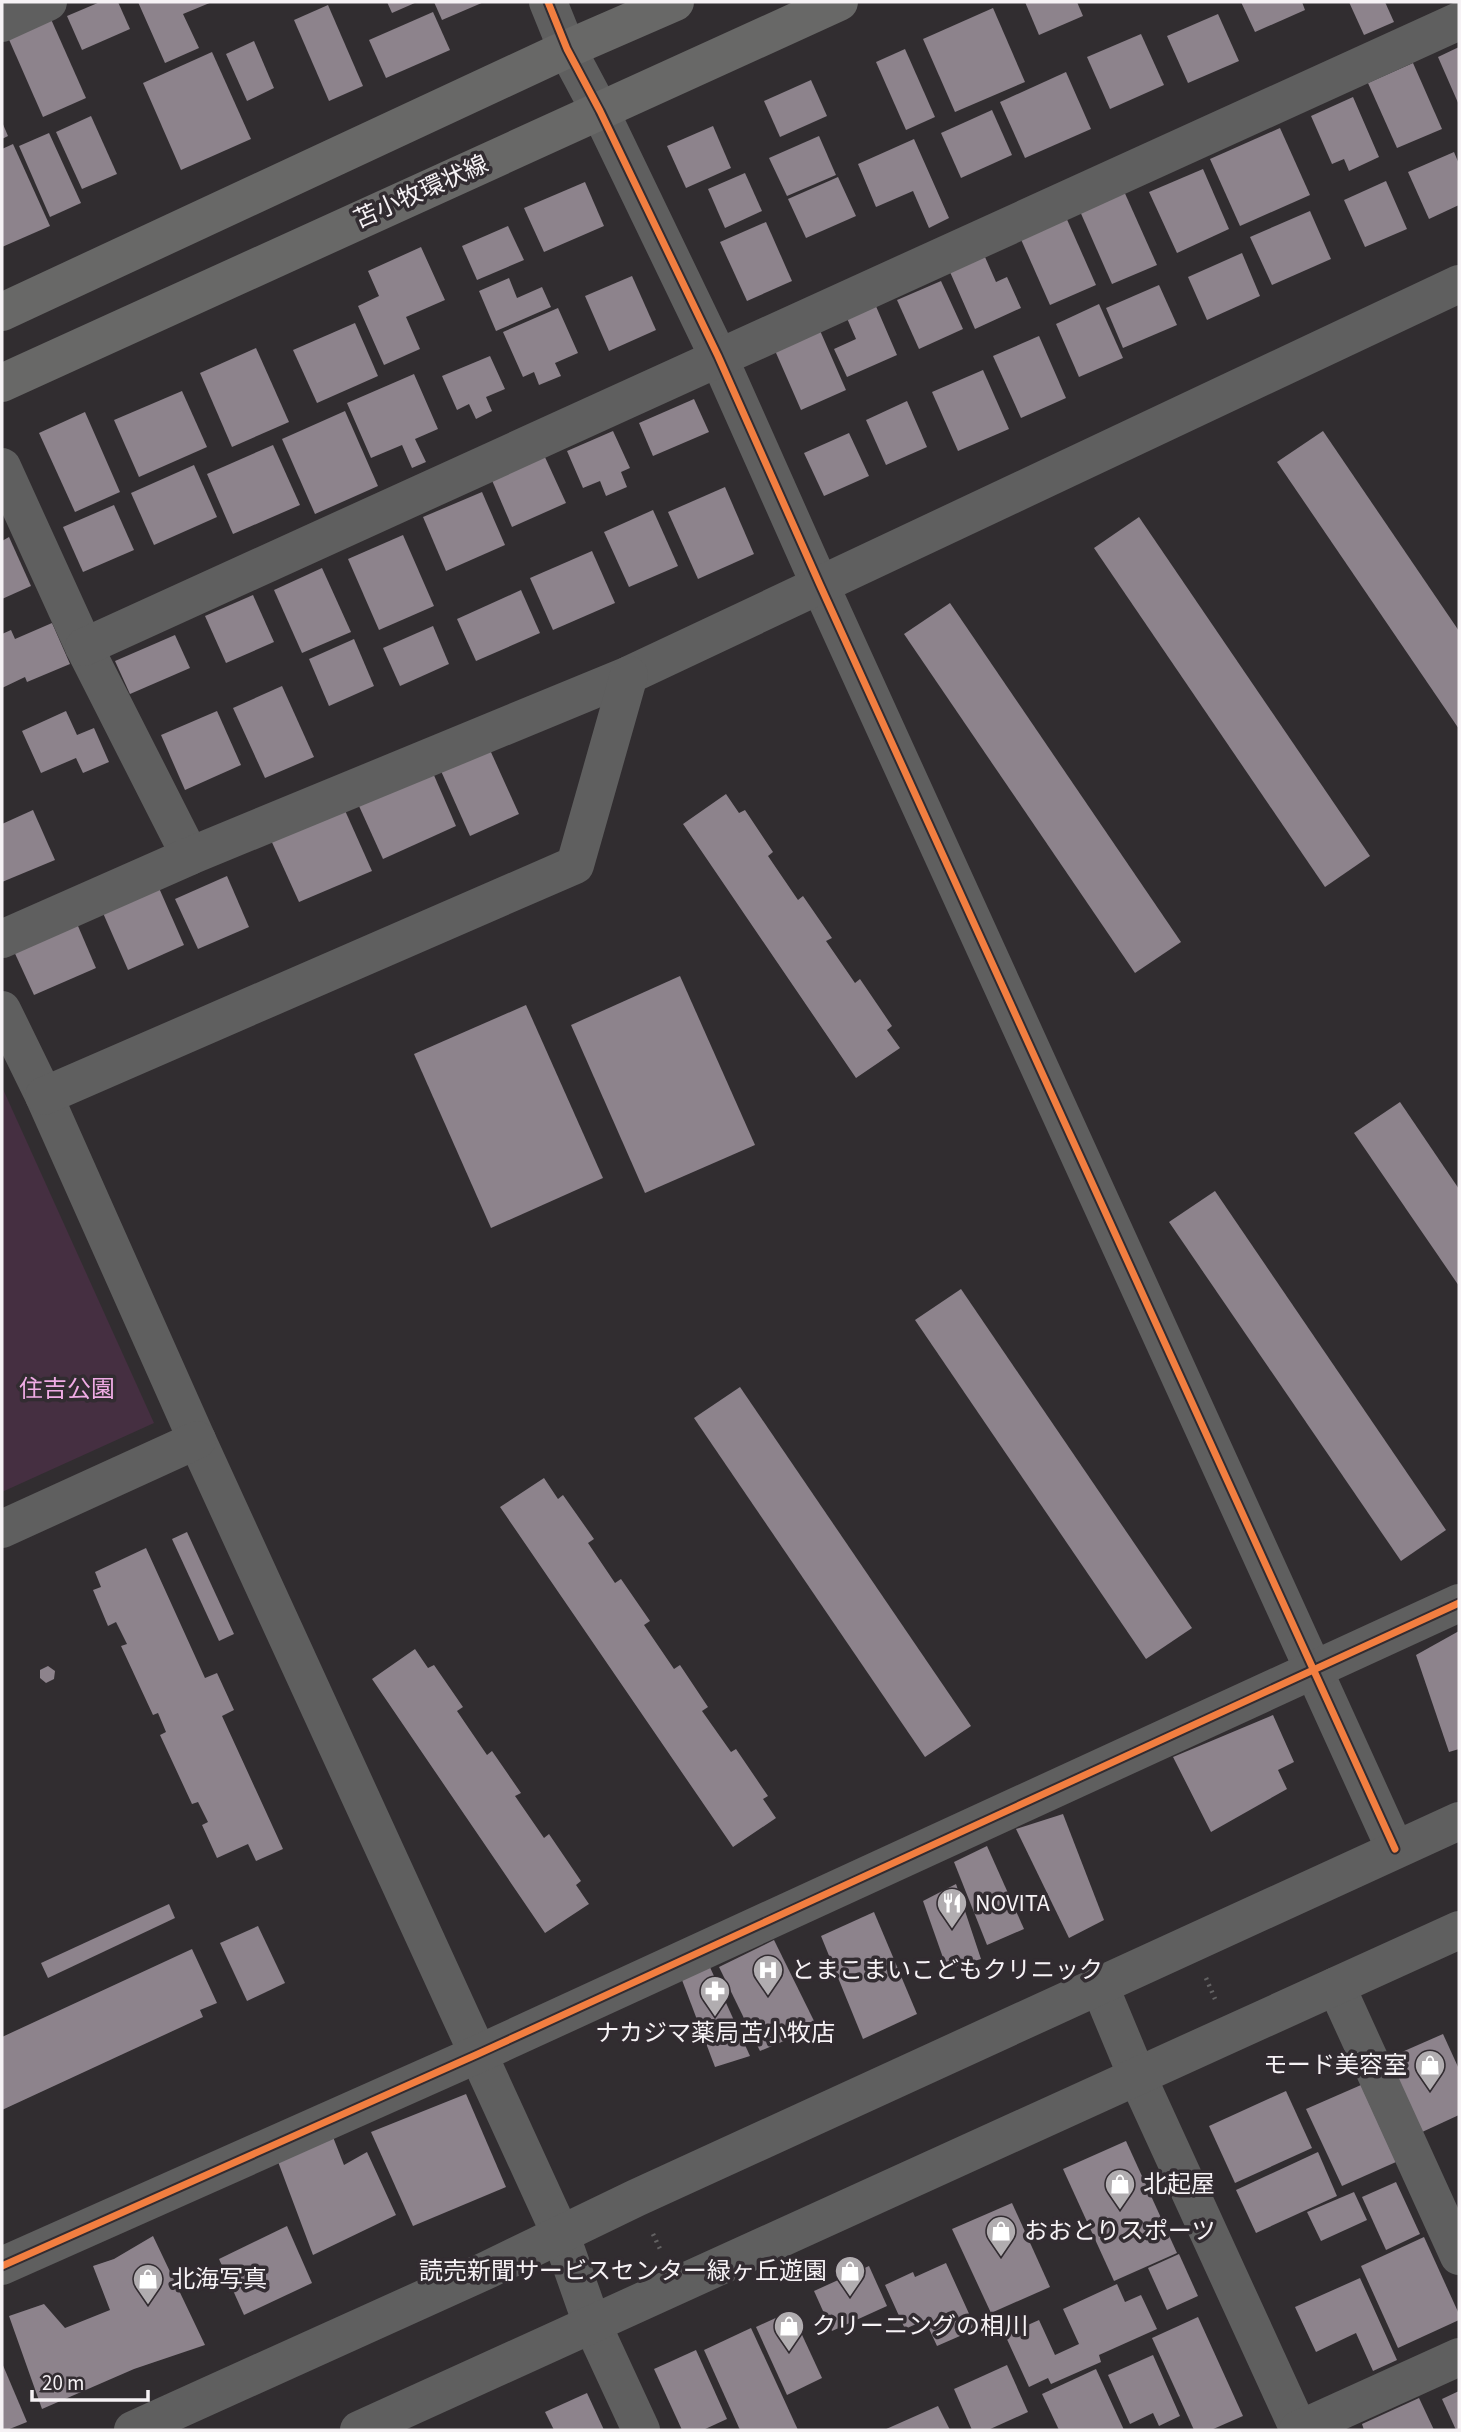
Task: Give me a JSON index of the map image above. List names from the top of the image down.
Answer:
{
  "streets": {
    "main road": ["苫小牧環状線"]
  },
  "parks": ["住吉公園"],
  "places": {
    "restaurant": ["NOVITA"],
    "hospital": ["とまこまいこどもクリニック"],
    "pharmacy": ["ナカジマ薬局苫小牧店"],
    "shop": [
      "モード美容室",
      "北起屋",
      "おおとりスポーツ",
      "読売新聞サービスセンター緑ヶ丘遊園",
      "北海写真",
      "クリーニングの相川"
    ]
  },
  "scale_bar": "20 m"
}
